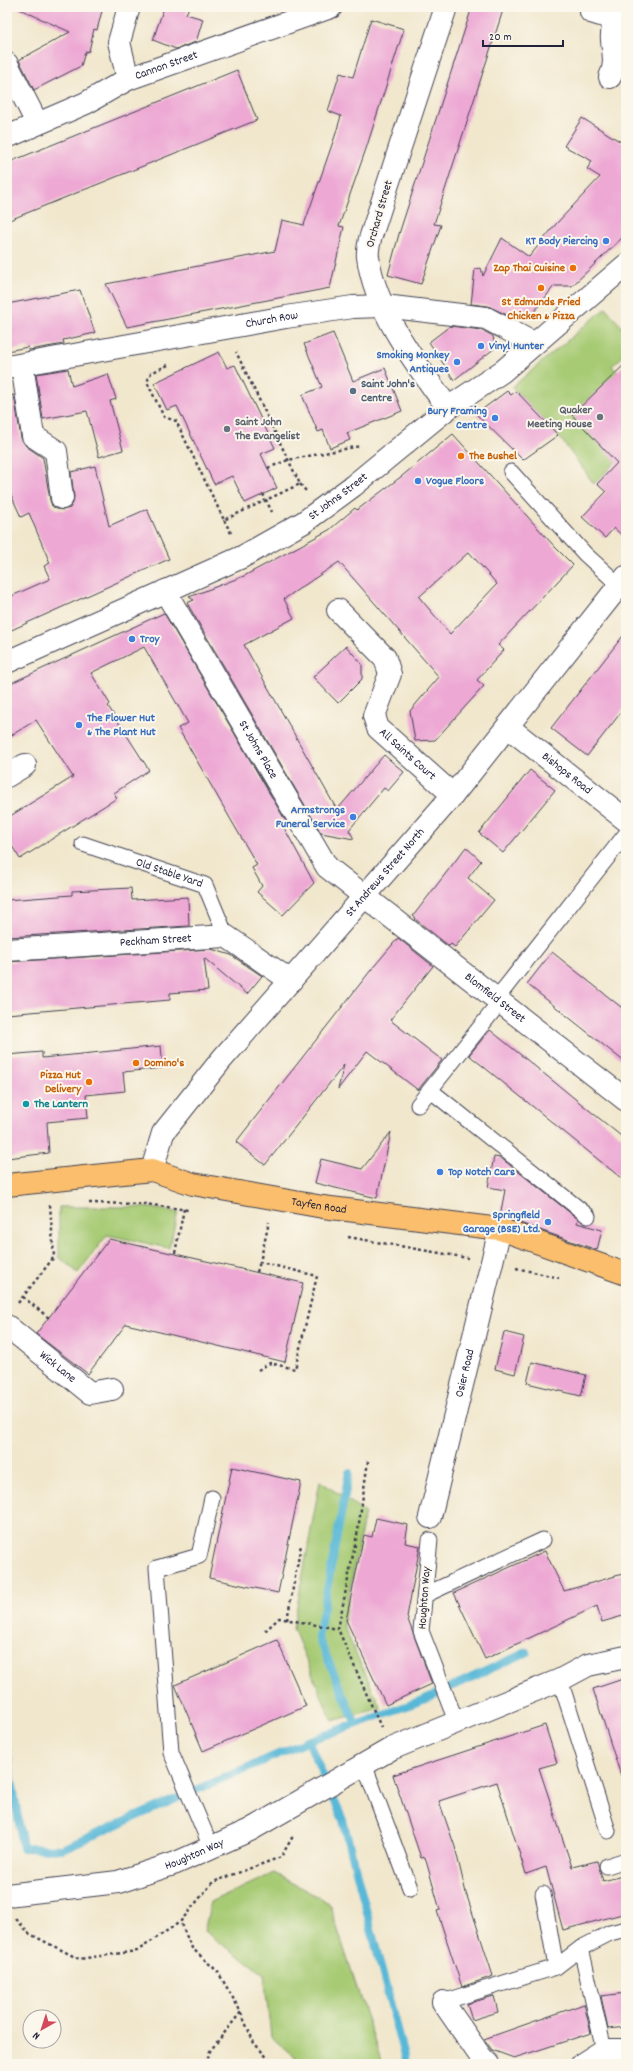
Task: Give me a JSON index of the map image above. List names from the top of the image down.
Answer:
{
  "streets": {
    "main road": ["Tayfen Road"],
    "street": [
      "Cannon Street",
      "Orchard Street",
      "Church Row",
      "St Johns Street",
      "St Johns Place",
      "All Saints Court",
      "Bishops Road",
      "St Andrews Street North",
      "Peckham Street",
      "Blomfield Street",
      "Wick Lane",
      "Osier Road",
      "Houghton Way"
    ],
    "lane": ["Old Stable Yard"]
  },
  "crossings": [
    ["Orchard Street", "Church Row"],
    ["Orchard Street", "St Johns Street"],
    ["Church Row", "St Johns Street"],
    ["St Johns Street", "St Johns Place"],
    ["St Johns Place", "St Andrews Street North"],
    ["St Johns Place", "Blomfield Street"],
    ["All Saints Court", "St Andrews Street North"],
    ["Bishops Road", "St Andrews Street North"],
    ["St Andrews Street North", "Blomfield Street"],
    ["St Andrews Street North", "Tayfen Road"],
    ["Old Stable Yard", "Peckham Street"],
    ["Tayfen Road", "Osier Road"]
  ],
  "places": [
    "KT Body Piercing",
    "Zap Thai Cuisine",
    "St Edmunds Fried Chicken & Pizza",
    "Vinyl Hunter",
    "Smoking Monkey Antiques",
    "Saint John's Centre",
    "Quaker Meeting House",
    "Bury Framing Centre",
    "Saint John The Evangelist",
    "The Bushel",
    "Vogue Floors",
    "Troy",
    "The Flower Hut & The Plant Hut",
    "Armstrongs Funeral Service",
    "Domino's",
    "Pizza Hut Delivery",
    "The Lantern",
    "Top Notch Cars",
    "Springfield Garage (BSE) Ltd."
  ],
  "scale_bar": "20 m",
  "north": "bottom left"
}
